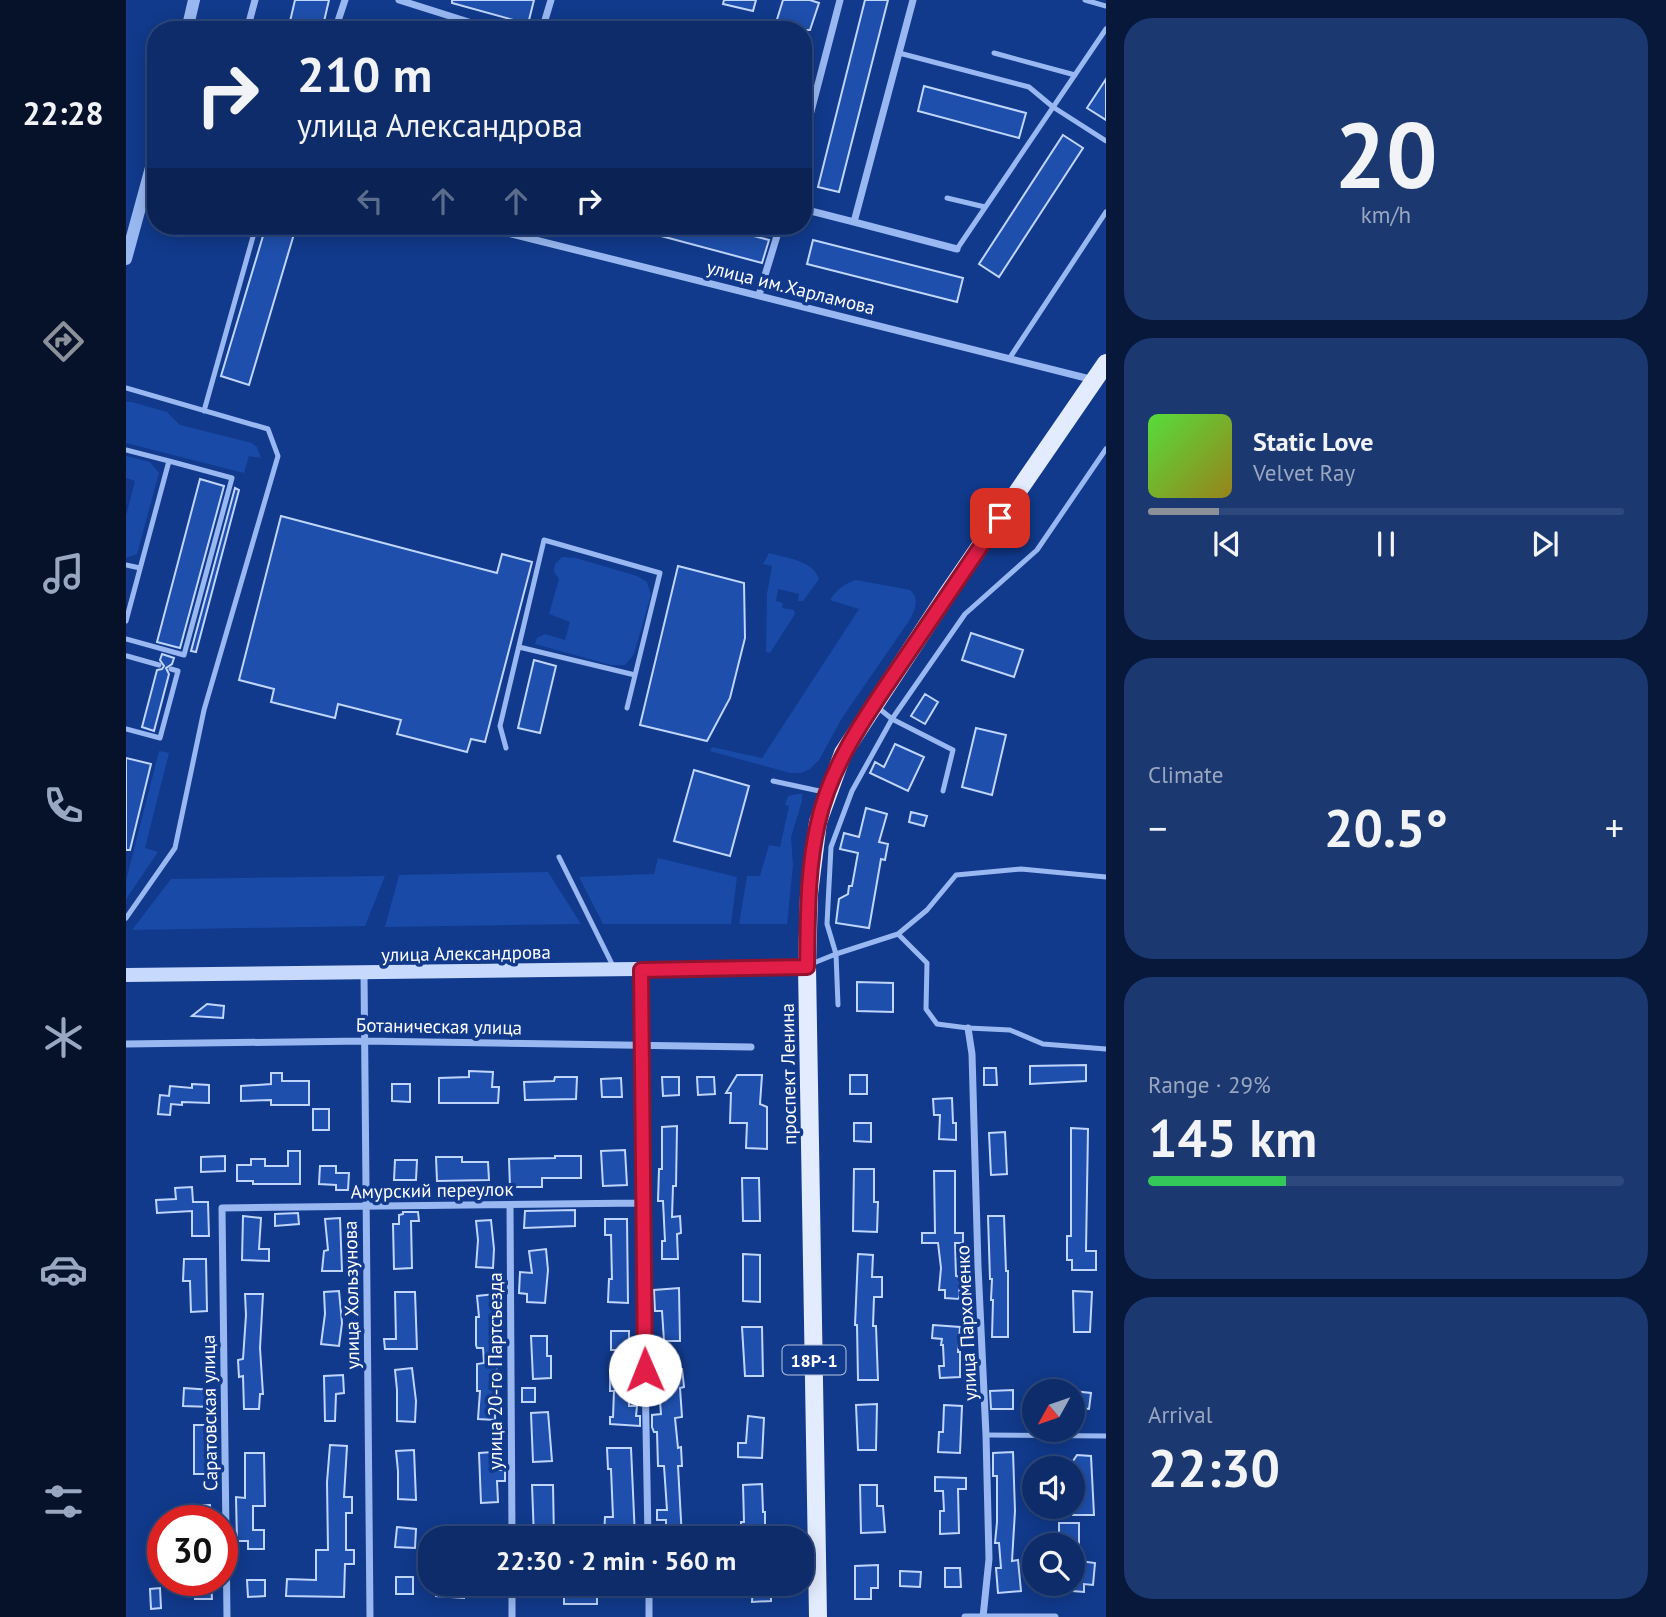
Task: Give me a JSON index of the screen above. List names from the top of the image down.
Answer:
{
  "streets": {
    "main road": ["улица Александрова", "проспект Ленина", "18Р-1"],
    "street": [
      "улица им.Харламова",
      "Ботаническая улица",
      "Амурский переулок",
      "улица Хользунова",
      "улица Пархоменко",
      "улица 20-го Партсъезда",
      "Саратовская улица"
    ]
  },
  "crossings": [
    ["улица им.Харламова", "проспект Ленина"],
    ["улица Александрова", "проспект Ленина"],
    ["улица Александрова", "улица Хользунова"],
    ["Ботаническая улица", "улица Хользунова"],
    ["Амурский переулок", "улица Хользунова"],
    ["Амурский переулок", "улица 20-го Партсъезда"],
    ["Амурский переулок", "Саратовская улица"]
  ],
  "north": "bottom left",
  "page": {
    "tabs": "22:28",
    "tile": [
      ["20", "km/h"],
      "Climate",
      ["Range · 29%", "145 km"],
      ["Arrival", "22:30"]
    ],
    "turn": ["210 m", "улица Александрова"],
    "song": ["Static Love", "Velvet Ray"],
    "heat": ["−", "20.5°", "+"],
    "limit": "30",
    "trip": "22:30 · 2 min · 560 m"
  }
}
